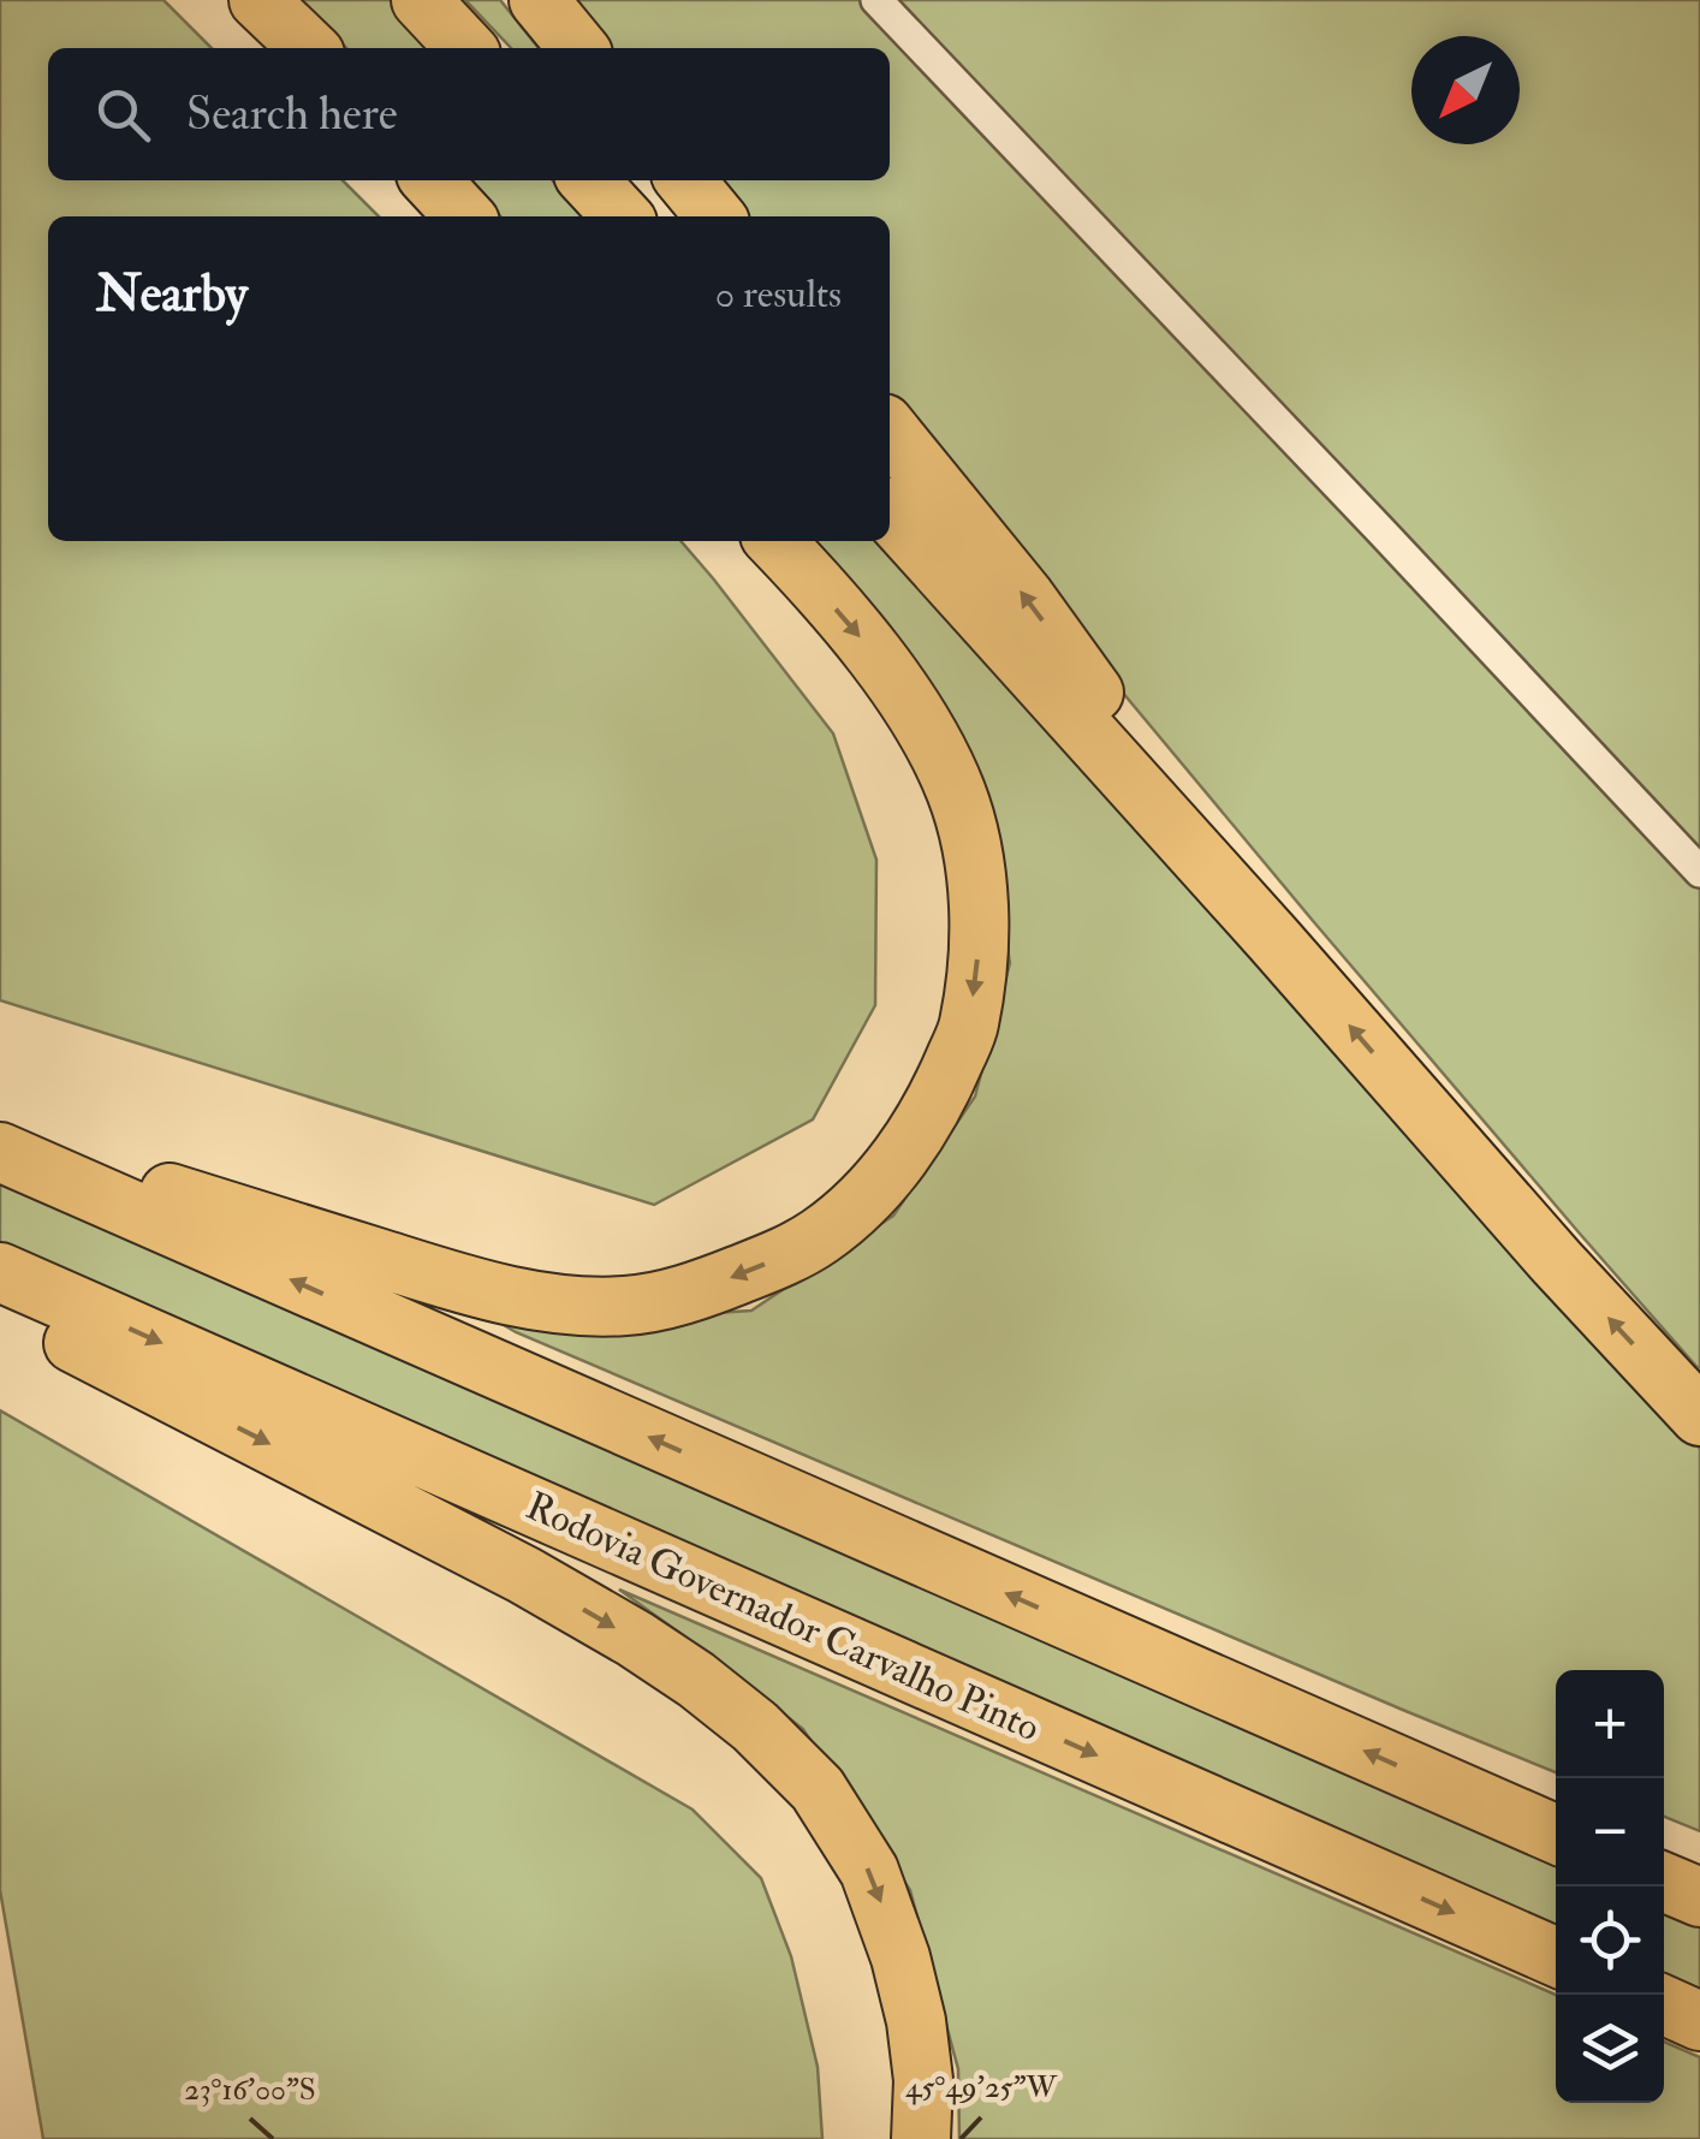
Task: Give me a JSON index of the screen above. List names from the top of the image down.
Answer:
{
  "streets": {
    "highway": ["Rodovia Governador Carvalho Pinto"]
  },
  "north": "bottom left",
  "page": {
    "search": "Search here",
    "heading": ["Nearby", "0 results"],
    "map_buttons": ["+", "−"]
  },
  "coordinates": ["45°49'25\"W", "23°16'00\"S"]
}
